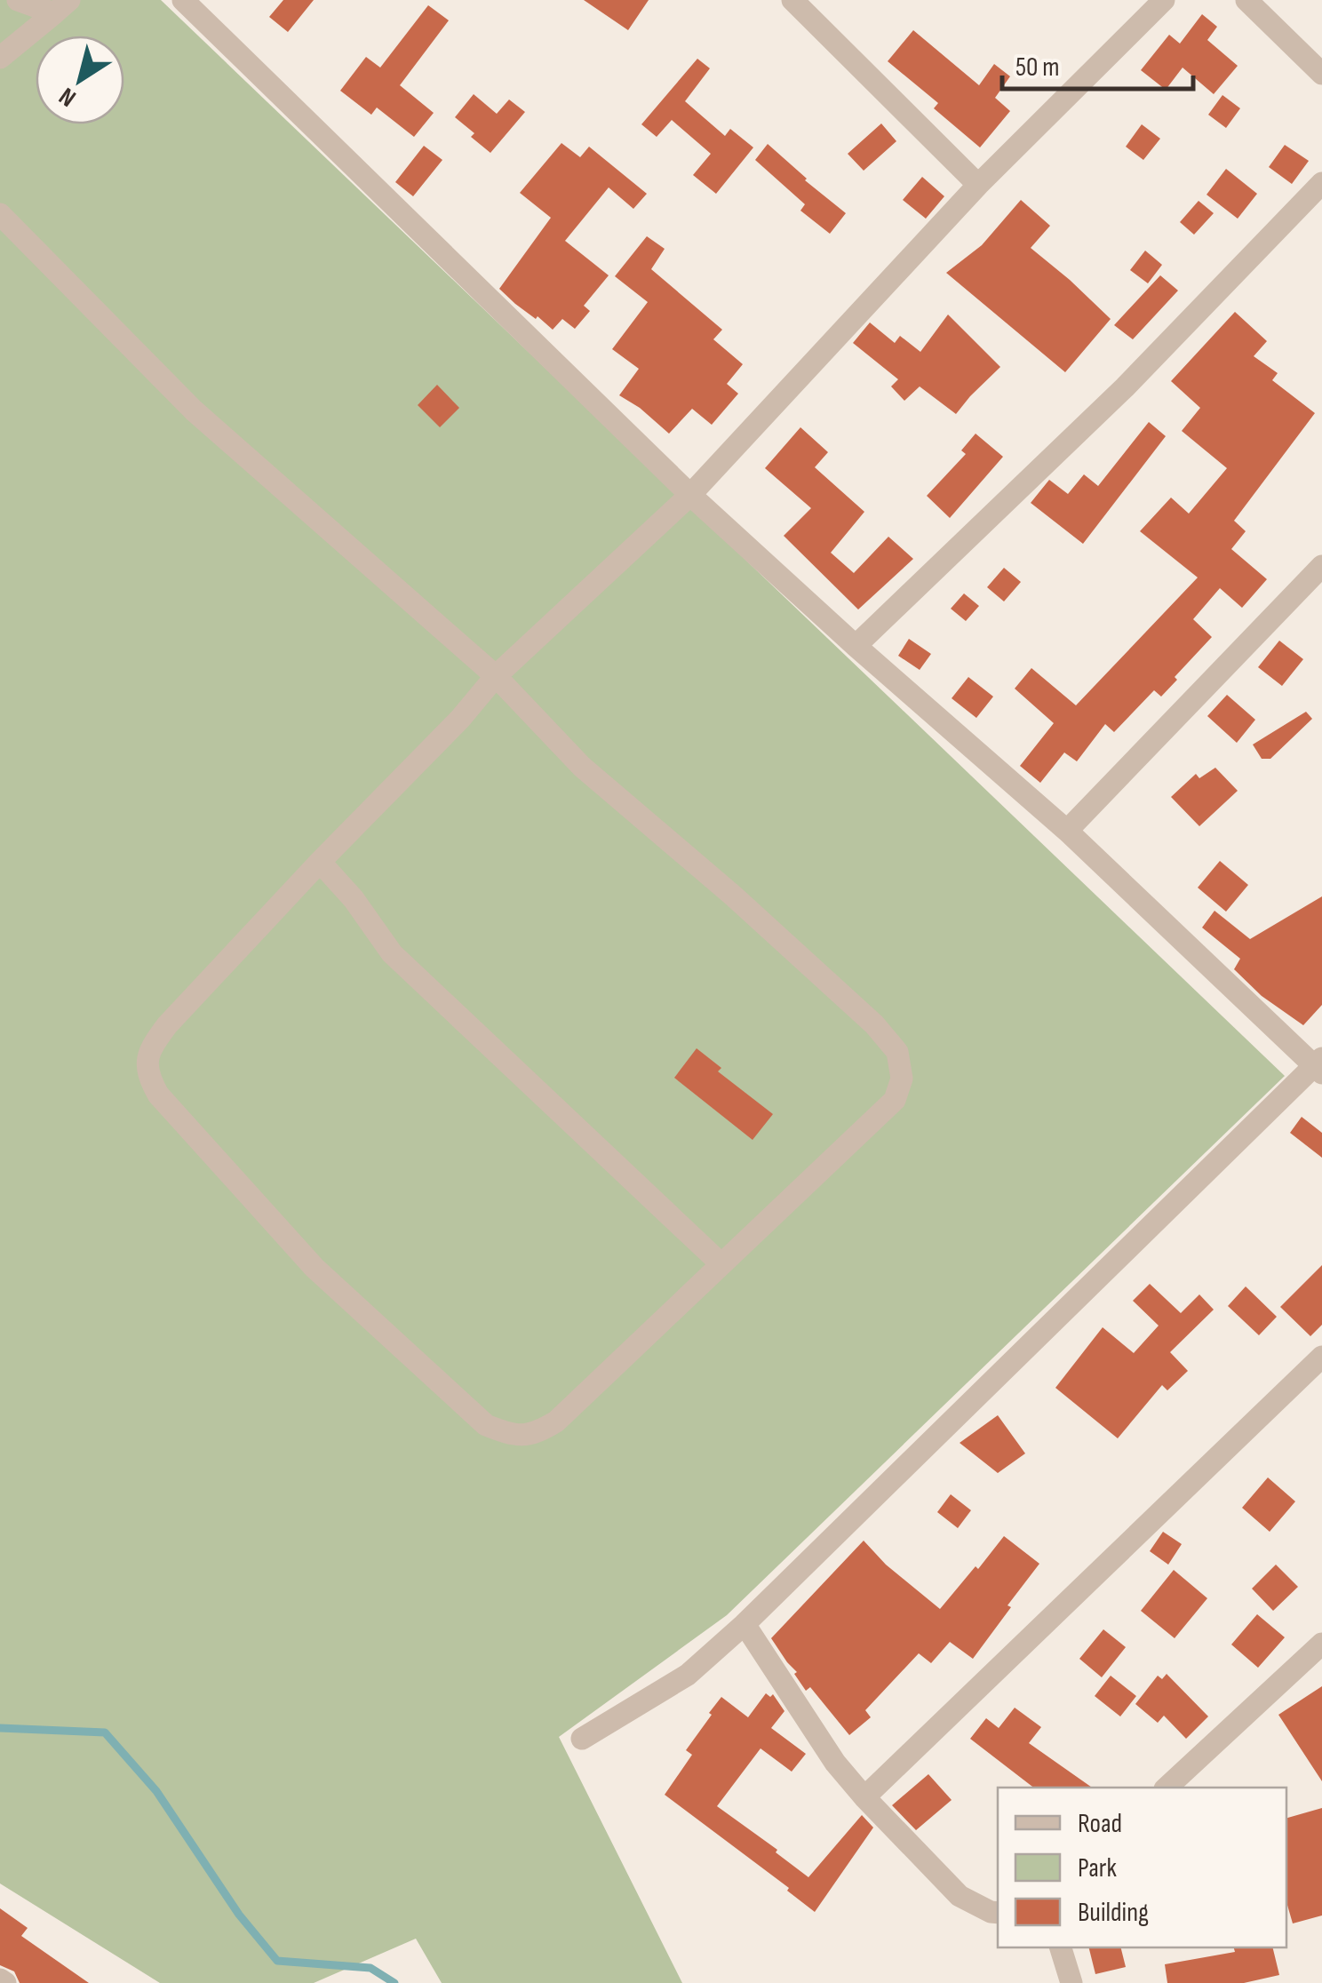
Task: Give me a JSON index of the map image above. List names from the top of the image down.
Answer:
{
  "legend": ["Road", "Park", "Building"],
  "scale_bar": "50 m",
  "north": "bottom left"
}
